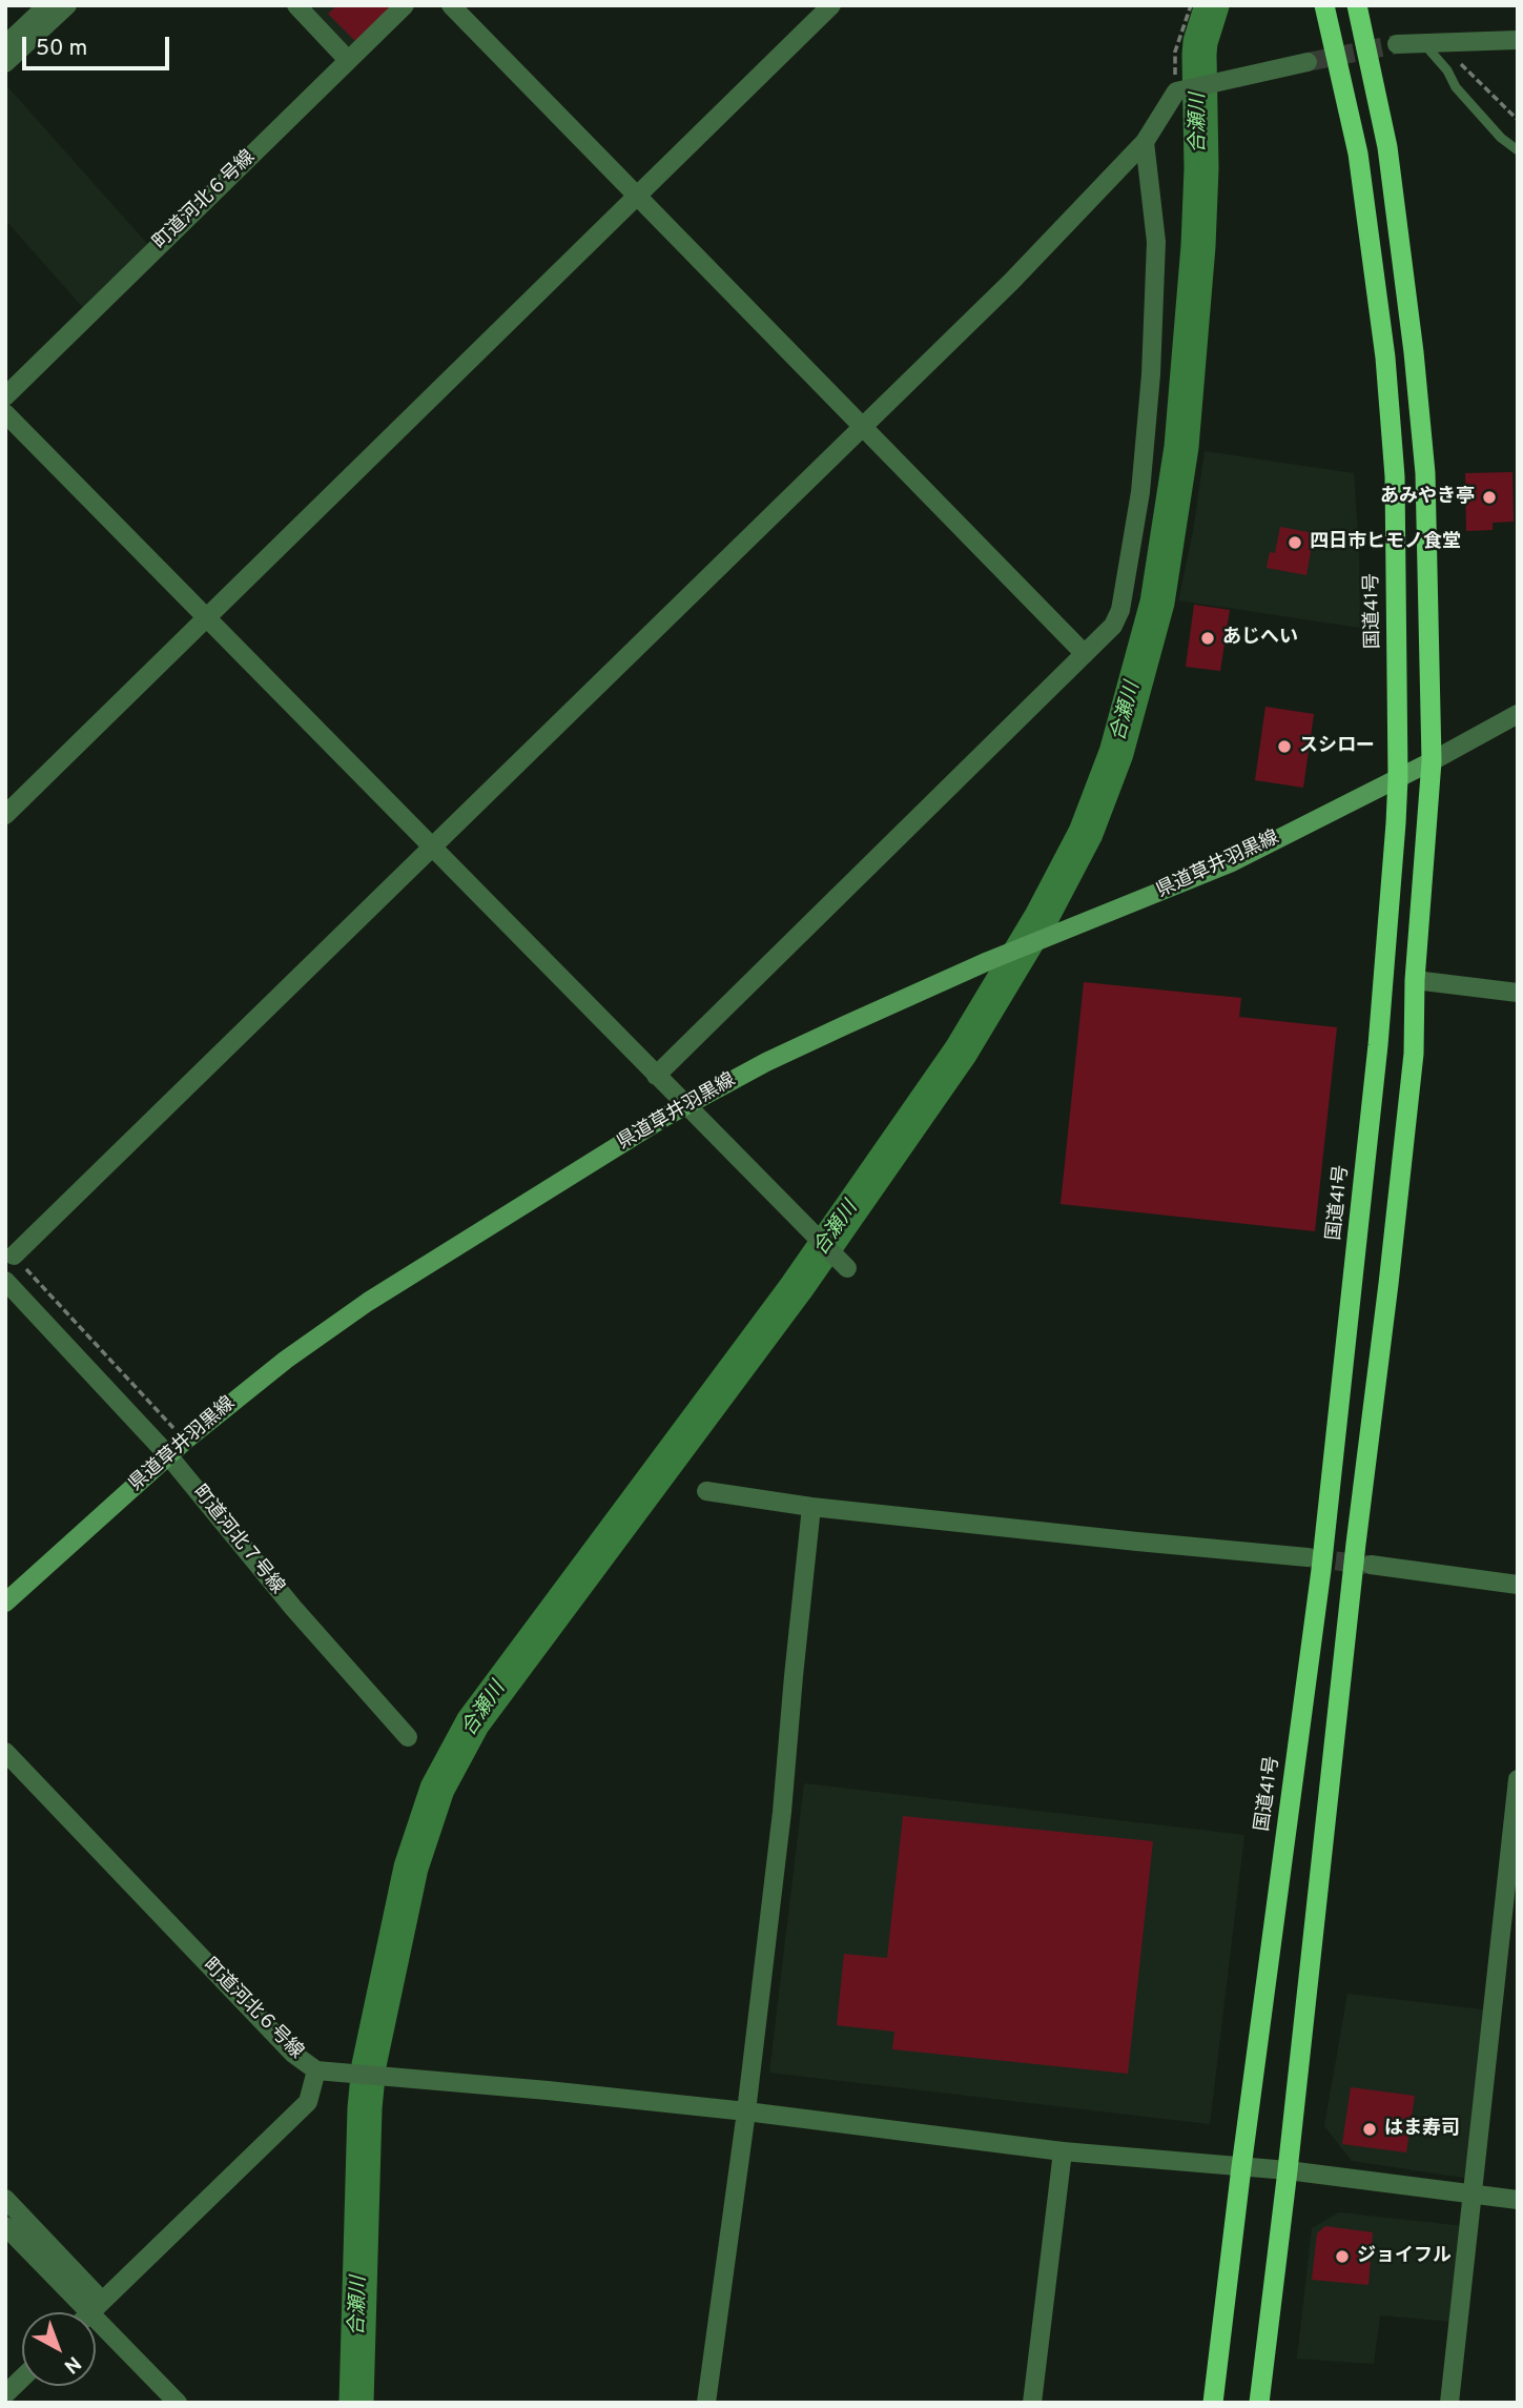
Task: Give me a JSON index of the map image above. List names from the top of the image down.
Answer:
{
  "streets": {
    "highway": ["国道41号"],
    "main road": ["県道草井羽黒線"],
    "street": ["町道河北６号線", "町道河北７号線"]
  },
  "crossings": [
    ["国道41号", "県道草井羽黒線"],
    ["県道草井羽黒線", "町道河北７号線"]
  ],
  "water": ["合瀬川"],
  "places": [
    "あみやき亭",
    "四日市ヒモノ食堂",
    "あじへい",
    "スシロー",
    "はま寿司",
    "ジョイフル"
  ],
  "scale_bar": "50 m",
  "north": "bottom right"
}
